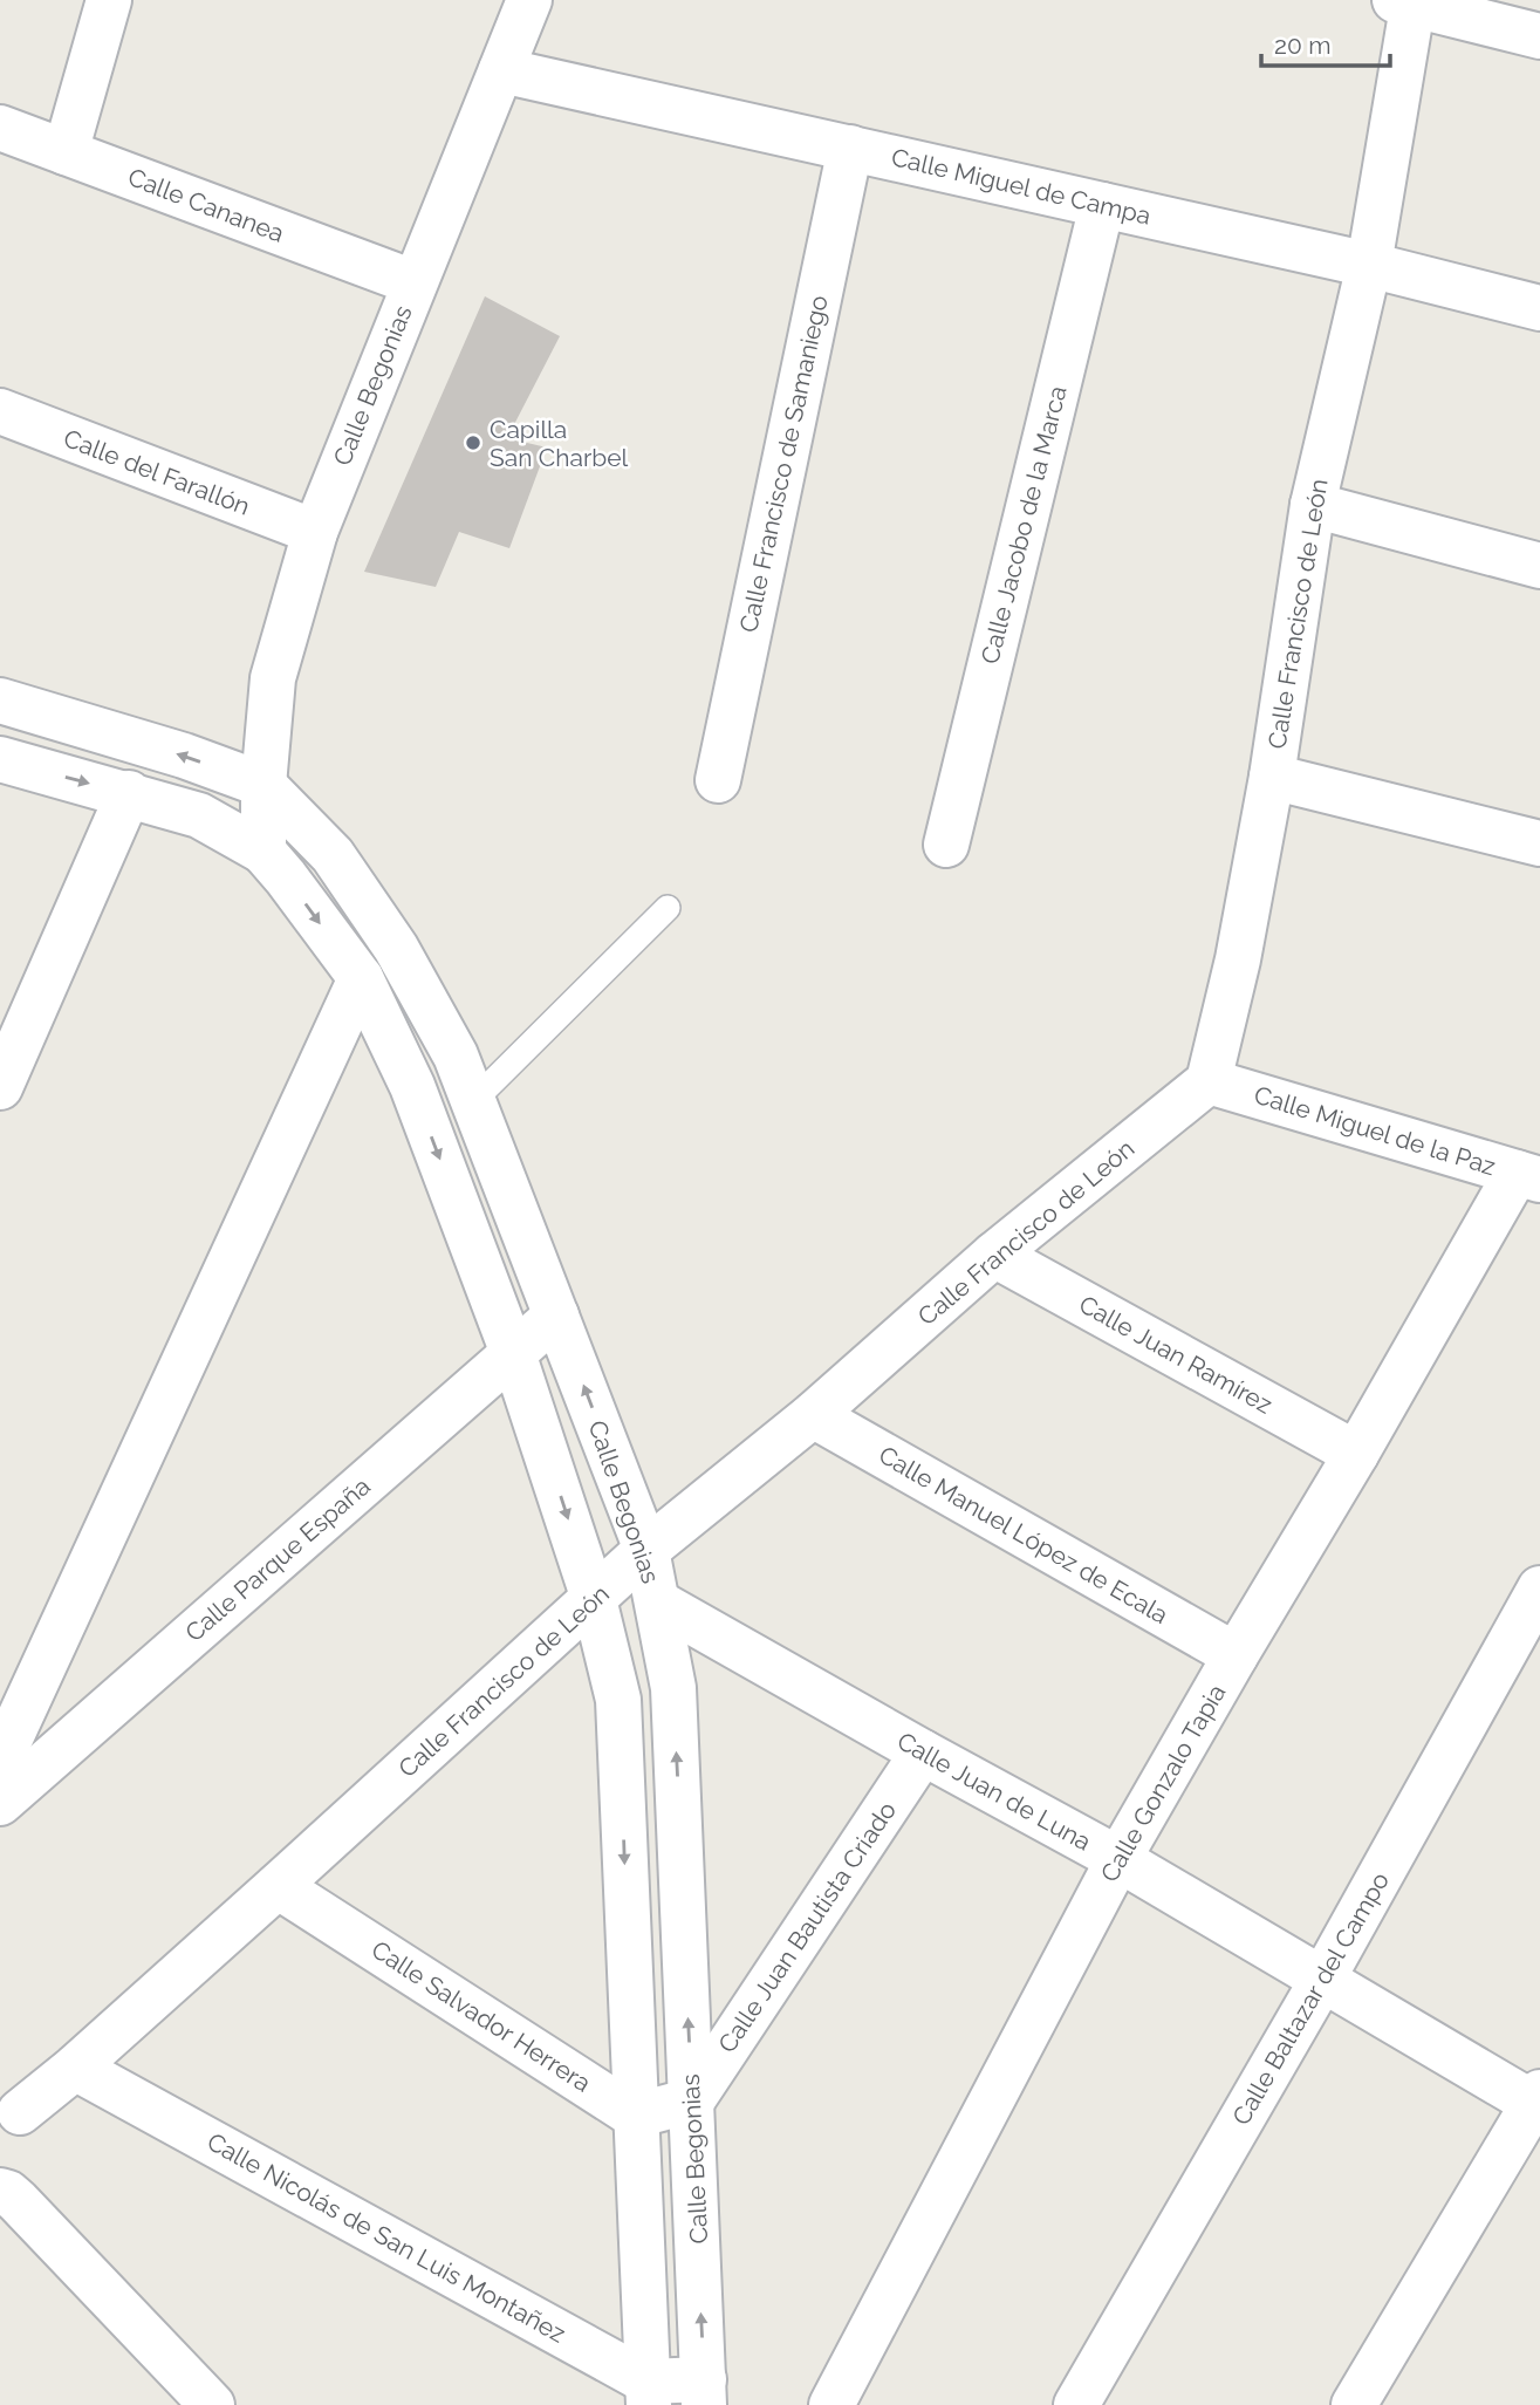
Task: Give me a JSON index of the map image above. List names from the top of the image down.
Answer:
{
  "streets": {
    "street": [
      "Calle Miguel de Campa",
      "Calle Cananea",
      "Calle Begonias",
      "Calle Francisco de Samaniego",
      "Calle del Farallón",
      "Calle Jacobo de la Marca",
      "Calle Francisco de León",
      "Calle Miguel de la Paz",
      "Calle Juan Ramírez",
      "Calle Manuel López de Ecala",
      "Calle Parque España",
      "Calle Gonzalo Tapia",
      "Calle Juan de Luna",
      "Calle Juan Bautista Criado",
      "Calle Baltazar del Campo",
      "Calle Salvador Herrera",
      "Calle Nicolás de San Luis Montañez"
    ]
  },
  "crossings": [
    ["Calle Miguel de Campa", "Calle Begonias"],
    ["Calle Miguel de Campa", "Calle Francisco de Samaniego"],
    ["Calle Miguel de Campa", "Calle Jacobo de la Marca"],
    ["Calle Miguel de Campa", "Calle Francisco de León"],
    ["Calle Cananea", "Calle Begonias"],
    ["Calle Begonias", "Calle del Farallón"],
    ["Calle Begonias", "Calle Francisco de León"],
    ["Calle Begonias", "Calle Parque España"],
    ["Calle Begonias", "Calle Juan de Luna"],
    ["Calle Begonias", "Calle Juan Bautista Criado"],
    ["Calle Francisco de León", "Calle Miguel de la Paz"],
    ["Calle Francisco de León", "Calle Juan Ramírez"],
    ["Calle Francisco de León", "Calle Manuel López de Ecala"],
    ["Calle Francisco de León", "Calle Salvador Herrera"],
    ["Calle Francisco de León", "Calle Nicolás de San Luis Montañez"],
    ["Calle Miguel de la Paz", "Calle Gonzalo Tapia"],
    ["Calle Juan Ramírez", "Calle Gonzalo Tapia"],
    ["Calle Manuel López de Ecala", "Calle Gonzalo Tapia"],
    ["Calle Gonzalo Tapia", "Calle Juan de Luna"],
    ["Calle Juan de Luna", "Calle Juan Bautista Criado"],
    ["Calle Juan de Luna", "Calle Baltazar del Campo"]
  ],
  "places": ["Capilla San Charbel"],
  "scale_bar": "20 m"
}
